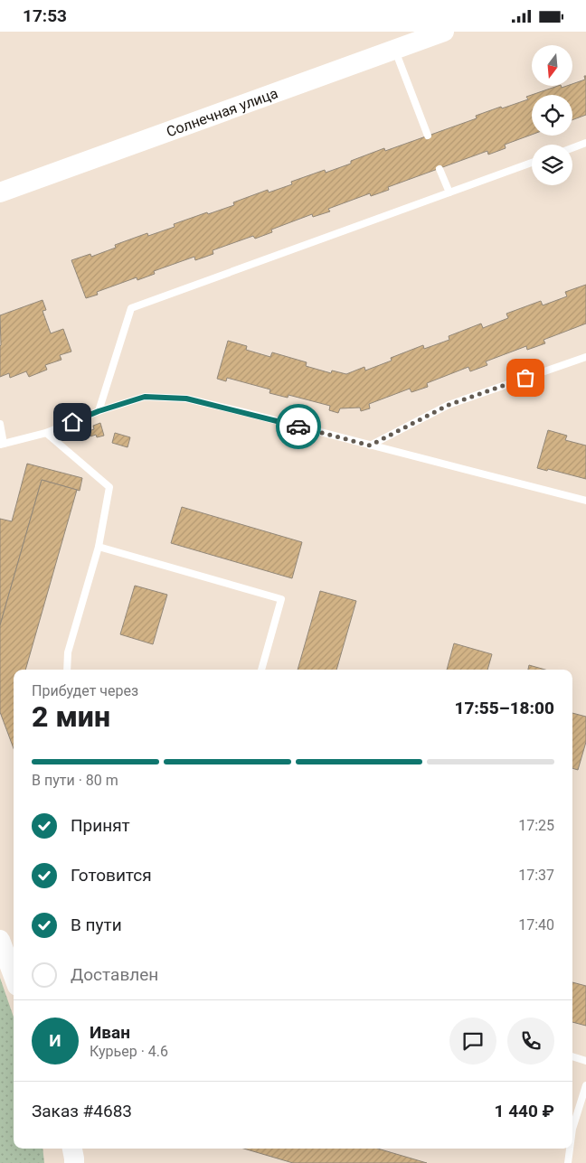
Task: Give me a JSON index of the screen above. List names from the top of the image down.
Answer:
{
  "streets": {
    "main road": ["Солнечная улица"]
  },
  "north": "bottom",
  "page": {
    "status": "17:53",
    "heading": ["2 мин", "Прибудет через", "17:55–18:00"],
    "panel": [
      "Иван",
      "Курьер · 4.6",
      "Заказ #4683",
      "1 440 ₽"
    ],
    "bar": "В пути · 80 m",
    "list": [
      ["Принят", "17:25"],
      ["Готовится", "17:37"],
      ["В пути", "17:40"],
      "Доставлен"
    ],
    "round": "И"
  }
}
